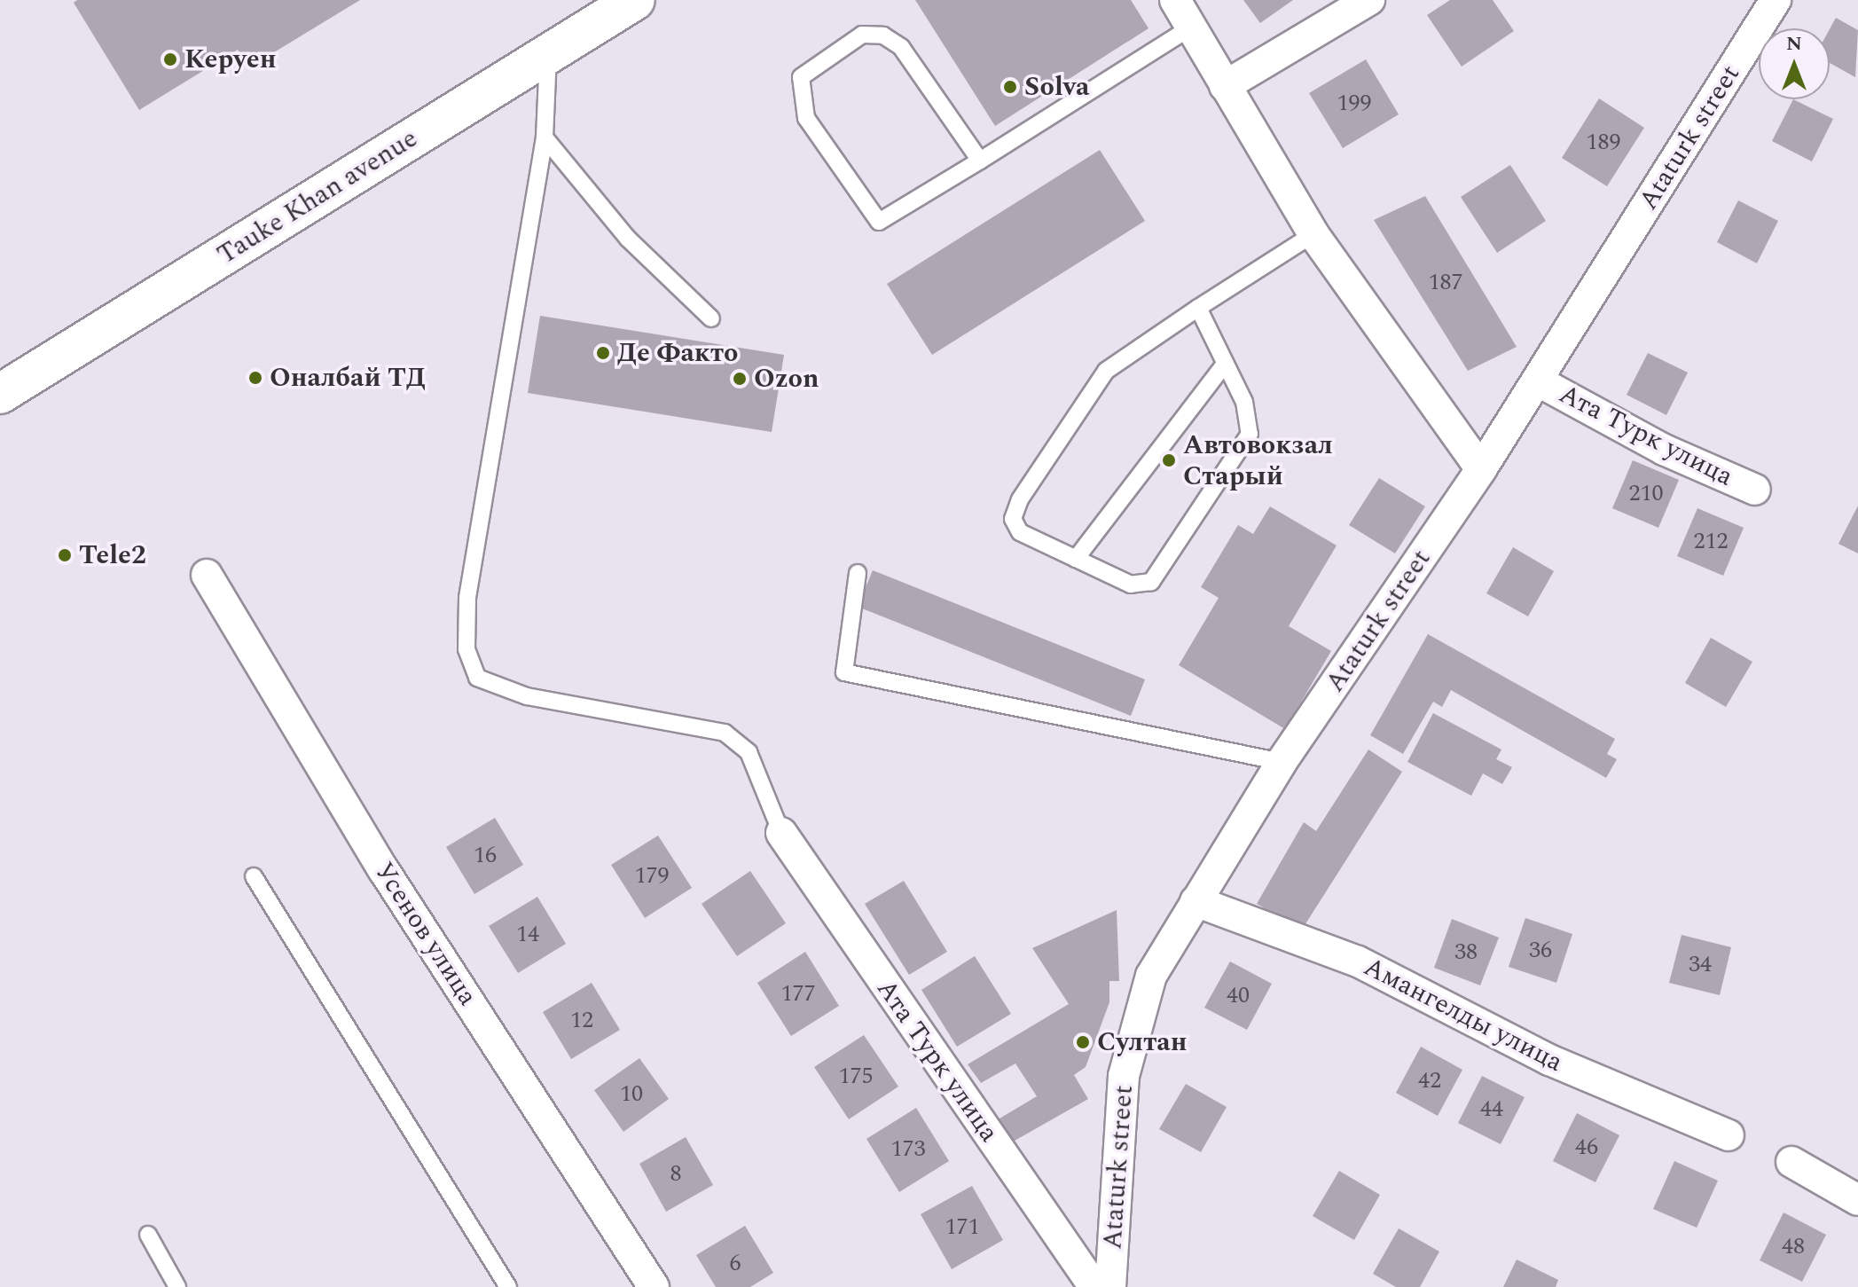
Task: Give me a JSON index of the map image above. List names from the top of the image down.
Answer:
{
  "streets": {
    "street": [
      "Ataturk street",
      "Tauke Khan avenue",
      "Ата Турк улица",
      "Усенов улица",
      "Амангелды улица"
    ]
  },
  "crossings": [
    ["Ataturk street", "Ата Турк улица"],
    ["Ataturk street", "Амангелды улица"]
  ],
  "places": [
    "Керуен",
    "Solva",
    "Де Факто",
    "Оналбай ТД",
    "Ozon",
    "Автовокзал Старый",
    "Tele2",
    "Султан"
  ],
  "house_numbers": [
    "199",
    "189",
    "187",
    "210",
    "212",
    "16",
    "179",
    "14",
    "36",
    "38",
    "34",
    "177",
    "40",
    "12",
    "175",
    "42",
    "10",
    "44",
    "46",
    "173",
    "8",
    "171",
    "48",
    "6"
  ],
  "north": "top"
}
